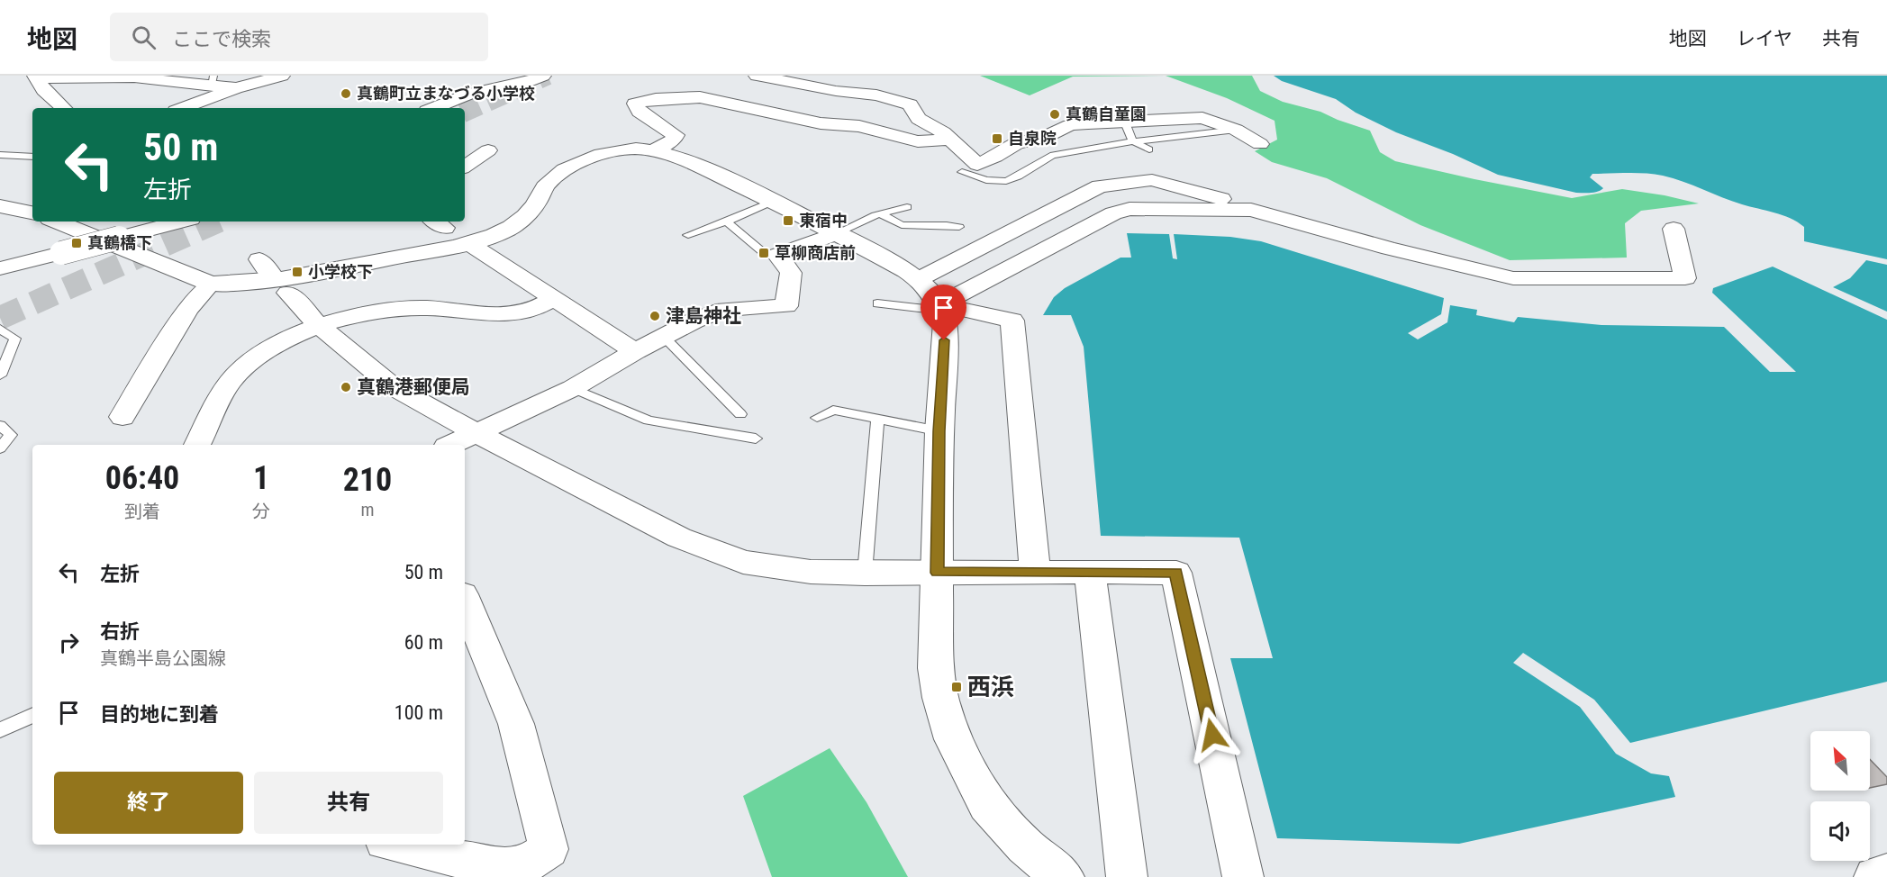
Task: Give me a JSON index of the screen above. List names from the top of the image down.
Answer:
{
  "places": {
    "other": [
      "真鶴町立まなづる小学校",
      "真鶴自童園",
      "津島神社",
      "真鶴港郵便局"
    ],
    "transit": [
      "自泉院",
      "東宿中",
      "真鶴橋下",
      "草柳商店前",
      "小学校下",
      "西浜"
    ]
  },
  "north": "top left",
  "page": {
    "header": "地図",
    "search": "ここで検索",
    "nav": ["地図", "レイヤ", "共有"],
    "turn": ["50 m", "左折"],
    "eta": [
      "06:40",
      "到着",
      "1",
      "分",
      "210",
      "m"
    ],
    "list": [
      {
        "name": "左折",
        "value": "50 m"
      },
      {
        "name": "右折",
        "note": "真鶴半島公園線",
        "value": "60 m"
      },
      {
        "name": "目的地に到着",
        "value": "100 m"
      }
    ],
    "buttons": ["終了", "共有"]
  }
}
